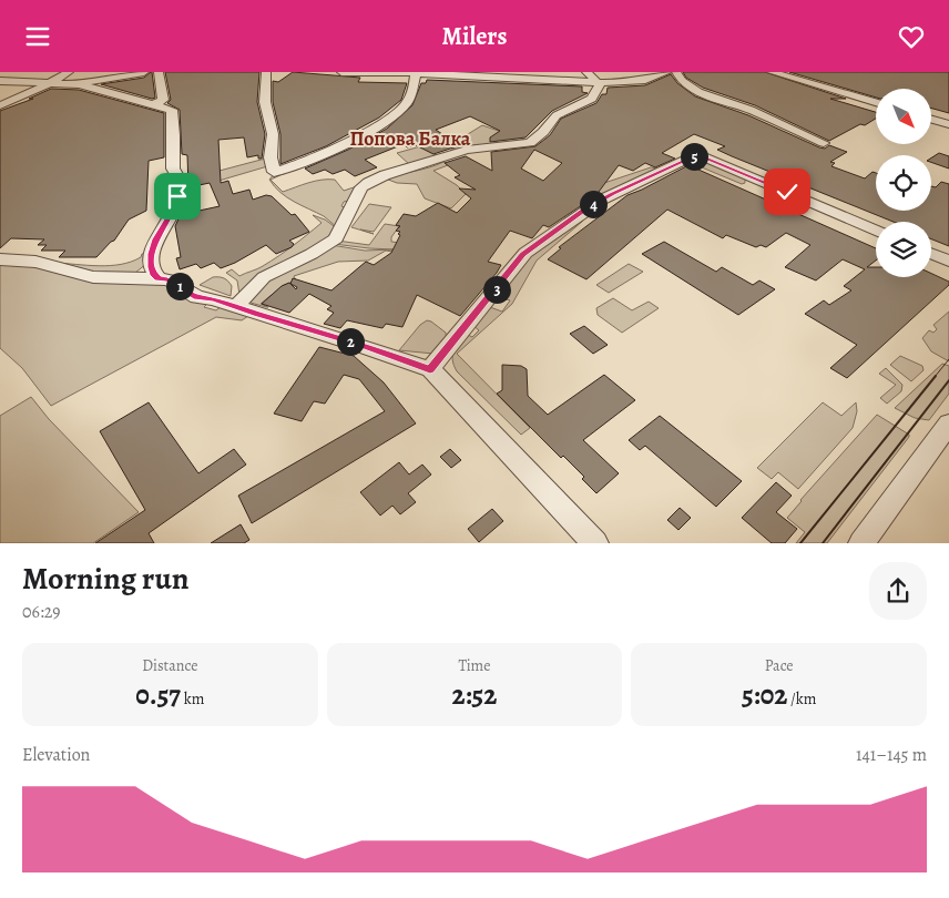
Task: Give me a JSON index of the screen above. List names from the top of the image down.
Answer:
{
  "districts": ["Попова Балка"],
  "north": "bottom right",
  "page": {
    "header": "Milers",
    "pins": [
      "5",
      "4",
      "1",
      "3",
      "2"
    ],
    "heading": ["Morning run", "06:29"],
    "stats": [
      ["Distance", "0.57 km"],
      ["Time", "2:52"],
      ["Pace", "5:02 /km"]
    ],
    "chart": ["Elevation", "141–145 m"]
  }
}
